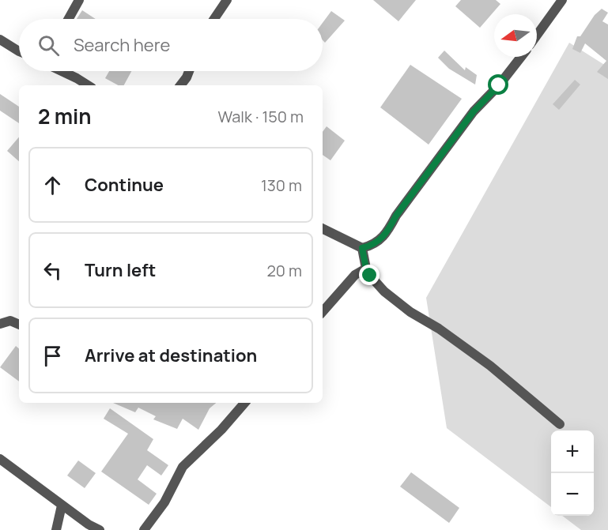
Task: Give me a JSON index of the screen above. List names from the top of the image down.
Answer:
{
  "north": "left",
  "page": {
    "search": "Search here",
    "heading": ["2 min", "Walk · 150 m"],
    "list": [
      ["Continue", "130 m"],
      ["Turn left", "20 m"],
      "Arrive at destination"
    ],
    "map_buttons": ["+", "−"]
  }
}
